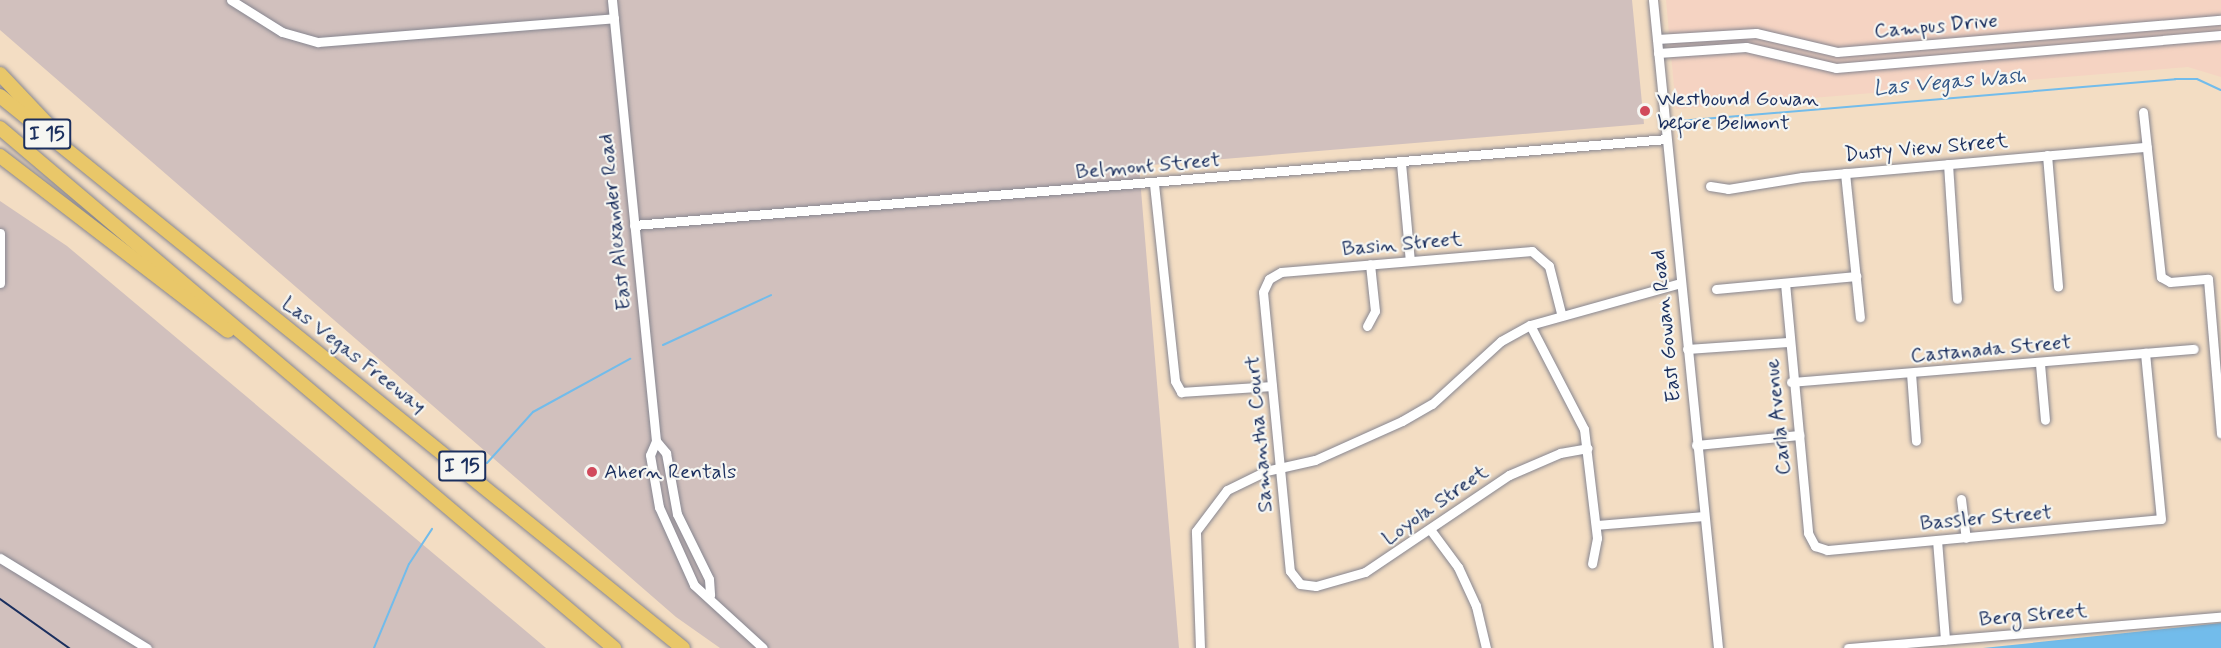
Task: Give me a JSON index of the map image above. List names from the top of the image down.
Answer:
{
  "streets": {
    "highway": ["I 15", "Las Vegas Freeway"],
    "street": [
      "Campus Drive",
      "Dusty View Street",
      "Belmont Street",
      "East Alexander Road",
      "Basin Street",
      "East Gowan Road",
      "Castanada Street",
      "Carla Avenue",
      "Samantha Court",
      "Loyola Street",
      "Bassler Street",
      "Berg Street"
    ]
  },
  "crossings": [
    ["Campus Drive", "East Gowan Road"],
    ["Belmont Street", "East Alexander Road"],
    ["Belmont Street", "East Gowan Road"],
    ["Basin Street", "Samantha Court"],
    ["Castanada Street", "Carla Avenue"],
    ["Castanada Street", "Bassler Street"],
    ["Carla Avenue", "Bassler Street"],
    ["Samantha Court", "Loyola Street"]
  ],
  "water": ["Las Vegas Wash"],
  "places": ["Westbound Gowan before Belmont", "Ahern Rentals"]
}
